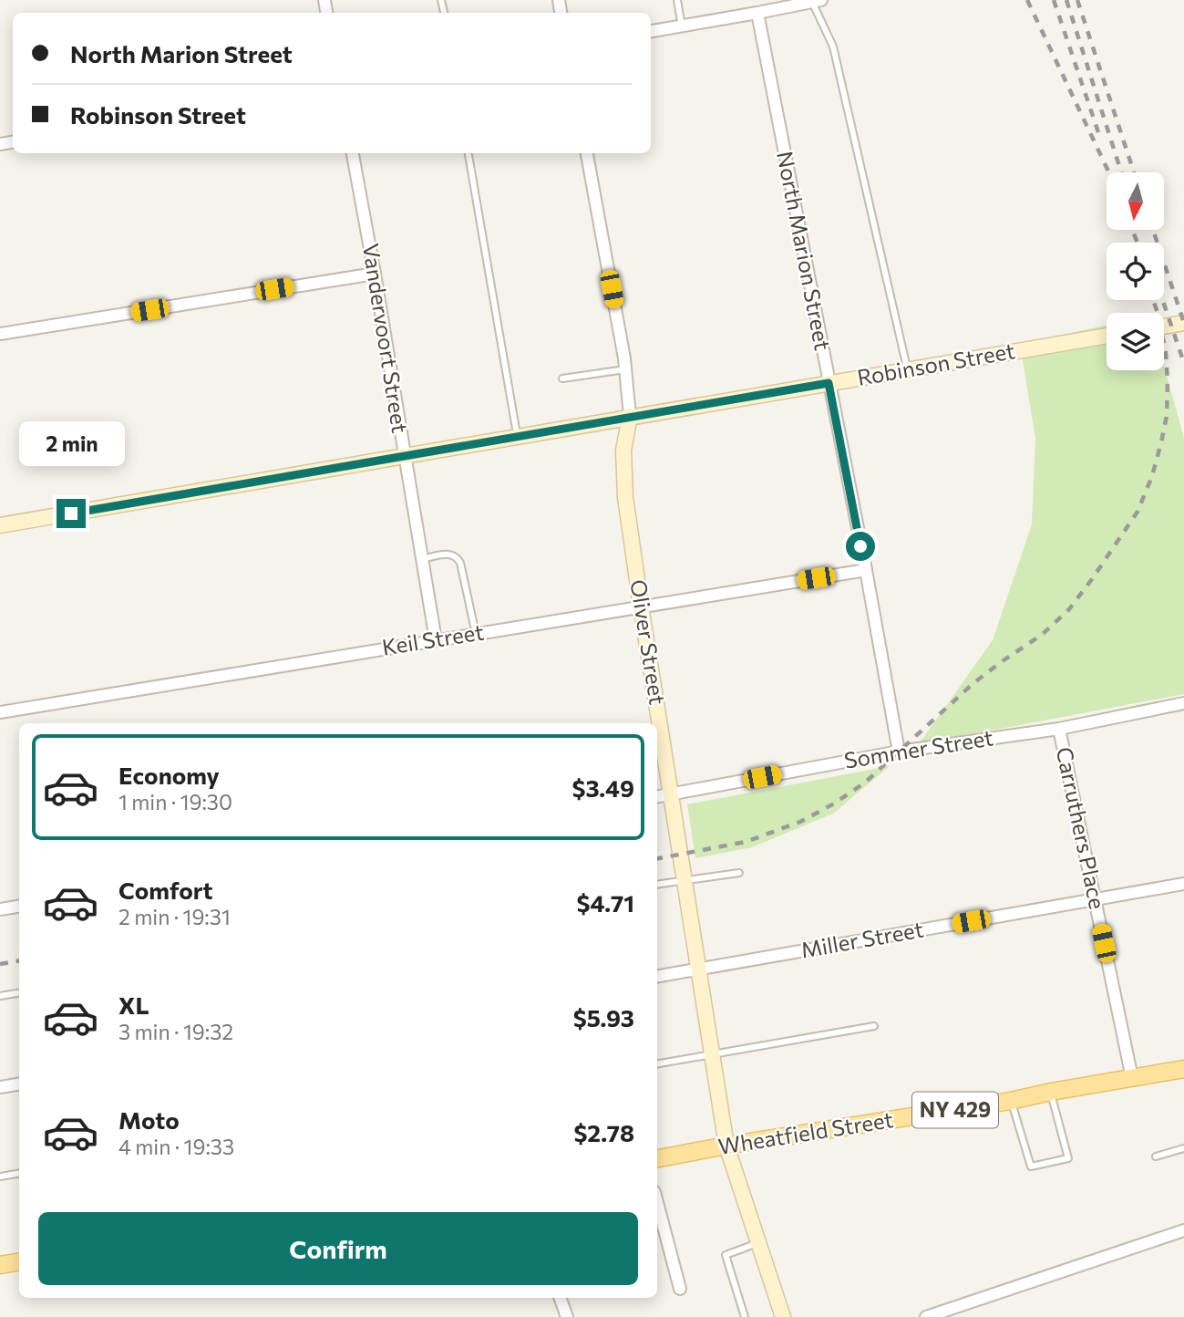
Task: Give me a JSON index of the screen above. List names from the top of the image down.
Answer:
{
  "streets": {
    "main road": ["NY 429", "Wheatfield Street"],
    "street": [
      "North Marion Street",
      "Vandervoort Street",
      "Robinson Street",
      "Keil Street",
      "Oliver Street",
      "Sommer Street",
      "Carruthers Place",
      "Miller Street"
    ]
  },
  "crossings": [
    ["North Marion Street", "Robinson Street"],
    ["North Marion Street", "Keil Street"],
    ["North Marion Street", "Sommer Street"],
    ["Vandervoort Street", "Robinson Street"],
    ["Vandervoort Street", "Keil Street"],
    ["Robinson Street", "Oliver Street"],
    ["Keil Street", "Oliver Street"],
    ["Oliver Street", "Sommer Street"],
    ["Oliver Street", "Miller Street"],
    ["Oliver Street", "Wheatfield Street"],
    ["Sommer Street", "Carruthers Place"],
    ["Carruthers Place", "Miller Street"],
    ["Carruthers Place", "Wheatfield Street"]
  ],
  "north": "bottom",
  "page": {
    "banner": ["North Marion Street", "Robinson Street"],
    "bubble": "2 min",
    "list": [
      {
        "name": "Economy",
        "note": "1 min · 19:30",
        "value": "$3.49"
      },
      {
        "name": "Comfort",
        "note": "2 min · 19:31",
        "value": "$4.71"
      },
      {
        "name": "XL",
        "note": "3 min · 19:32",
        "value": "$5.93"
      },
      {
        "name": "Moto",
        "note": "4 min · 19:33",
        "value": "$2.78"
      }
    ],
    "buttons": "Confirm"
  }
}
